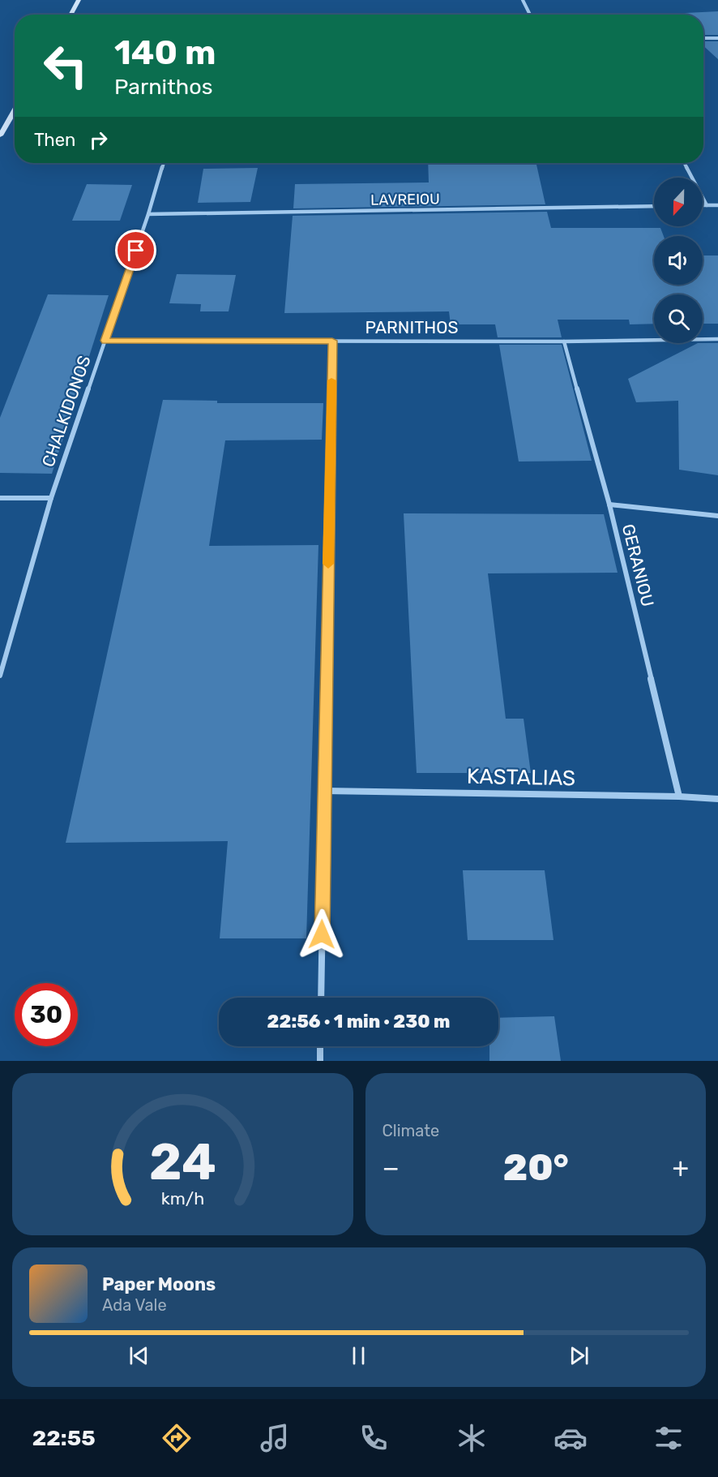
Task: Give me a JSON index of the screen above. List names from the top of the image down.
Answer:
{
  "streets": {
    "street": [
      "LAVREIOU",
      "PARNITHOS",
      "CHALKIDONOS",
      "GERANIOU",
      "KASTALIAS"
    ]
  },
  "crossings": [
    ["LAVREIOU", "CHALKIDONOS"],
    ["PARNITHOS", "CHALKIDONOS"],
    ["PARNITHOS", "GERANIOU"],
    ["GERANIOU", "KASTALIAS"]
  ],
  "north": "bottom",
  "page": {
    "turn": ["140 m", "Parnithos"],
    "then": "Then",
    "limit": "30",
    "trip": "22:56 · 1 min · 230 m",
    "tile": "Climate",
    "heat": ["−", "20°", "+"],
    "song": ["Paper Moons", "Ada Vale"],
    "tabs": "22:55",
    "gauge": ["24", "km/h"]
  }
}
